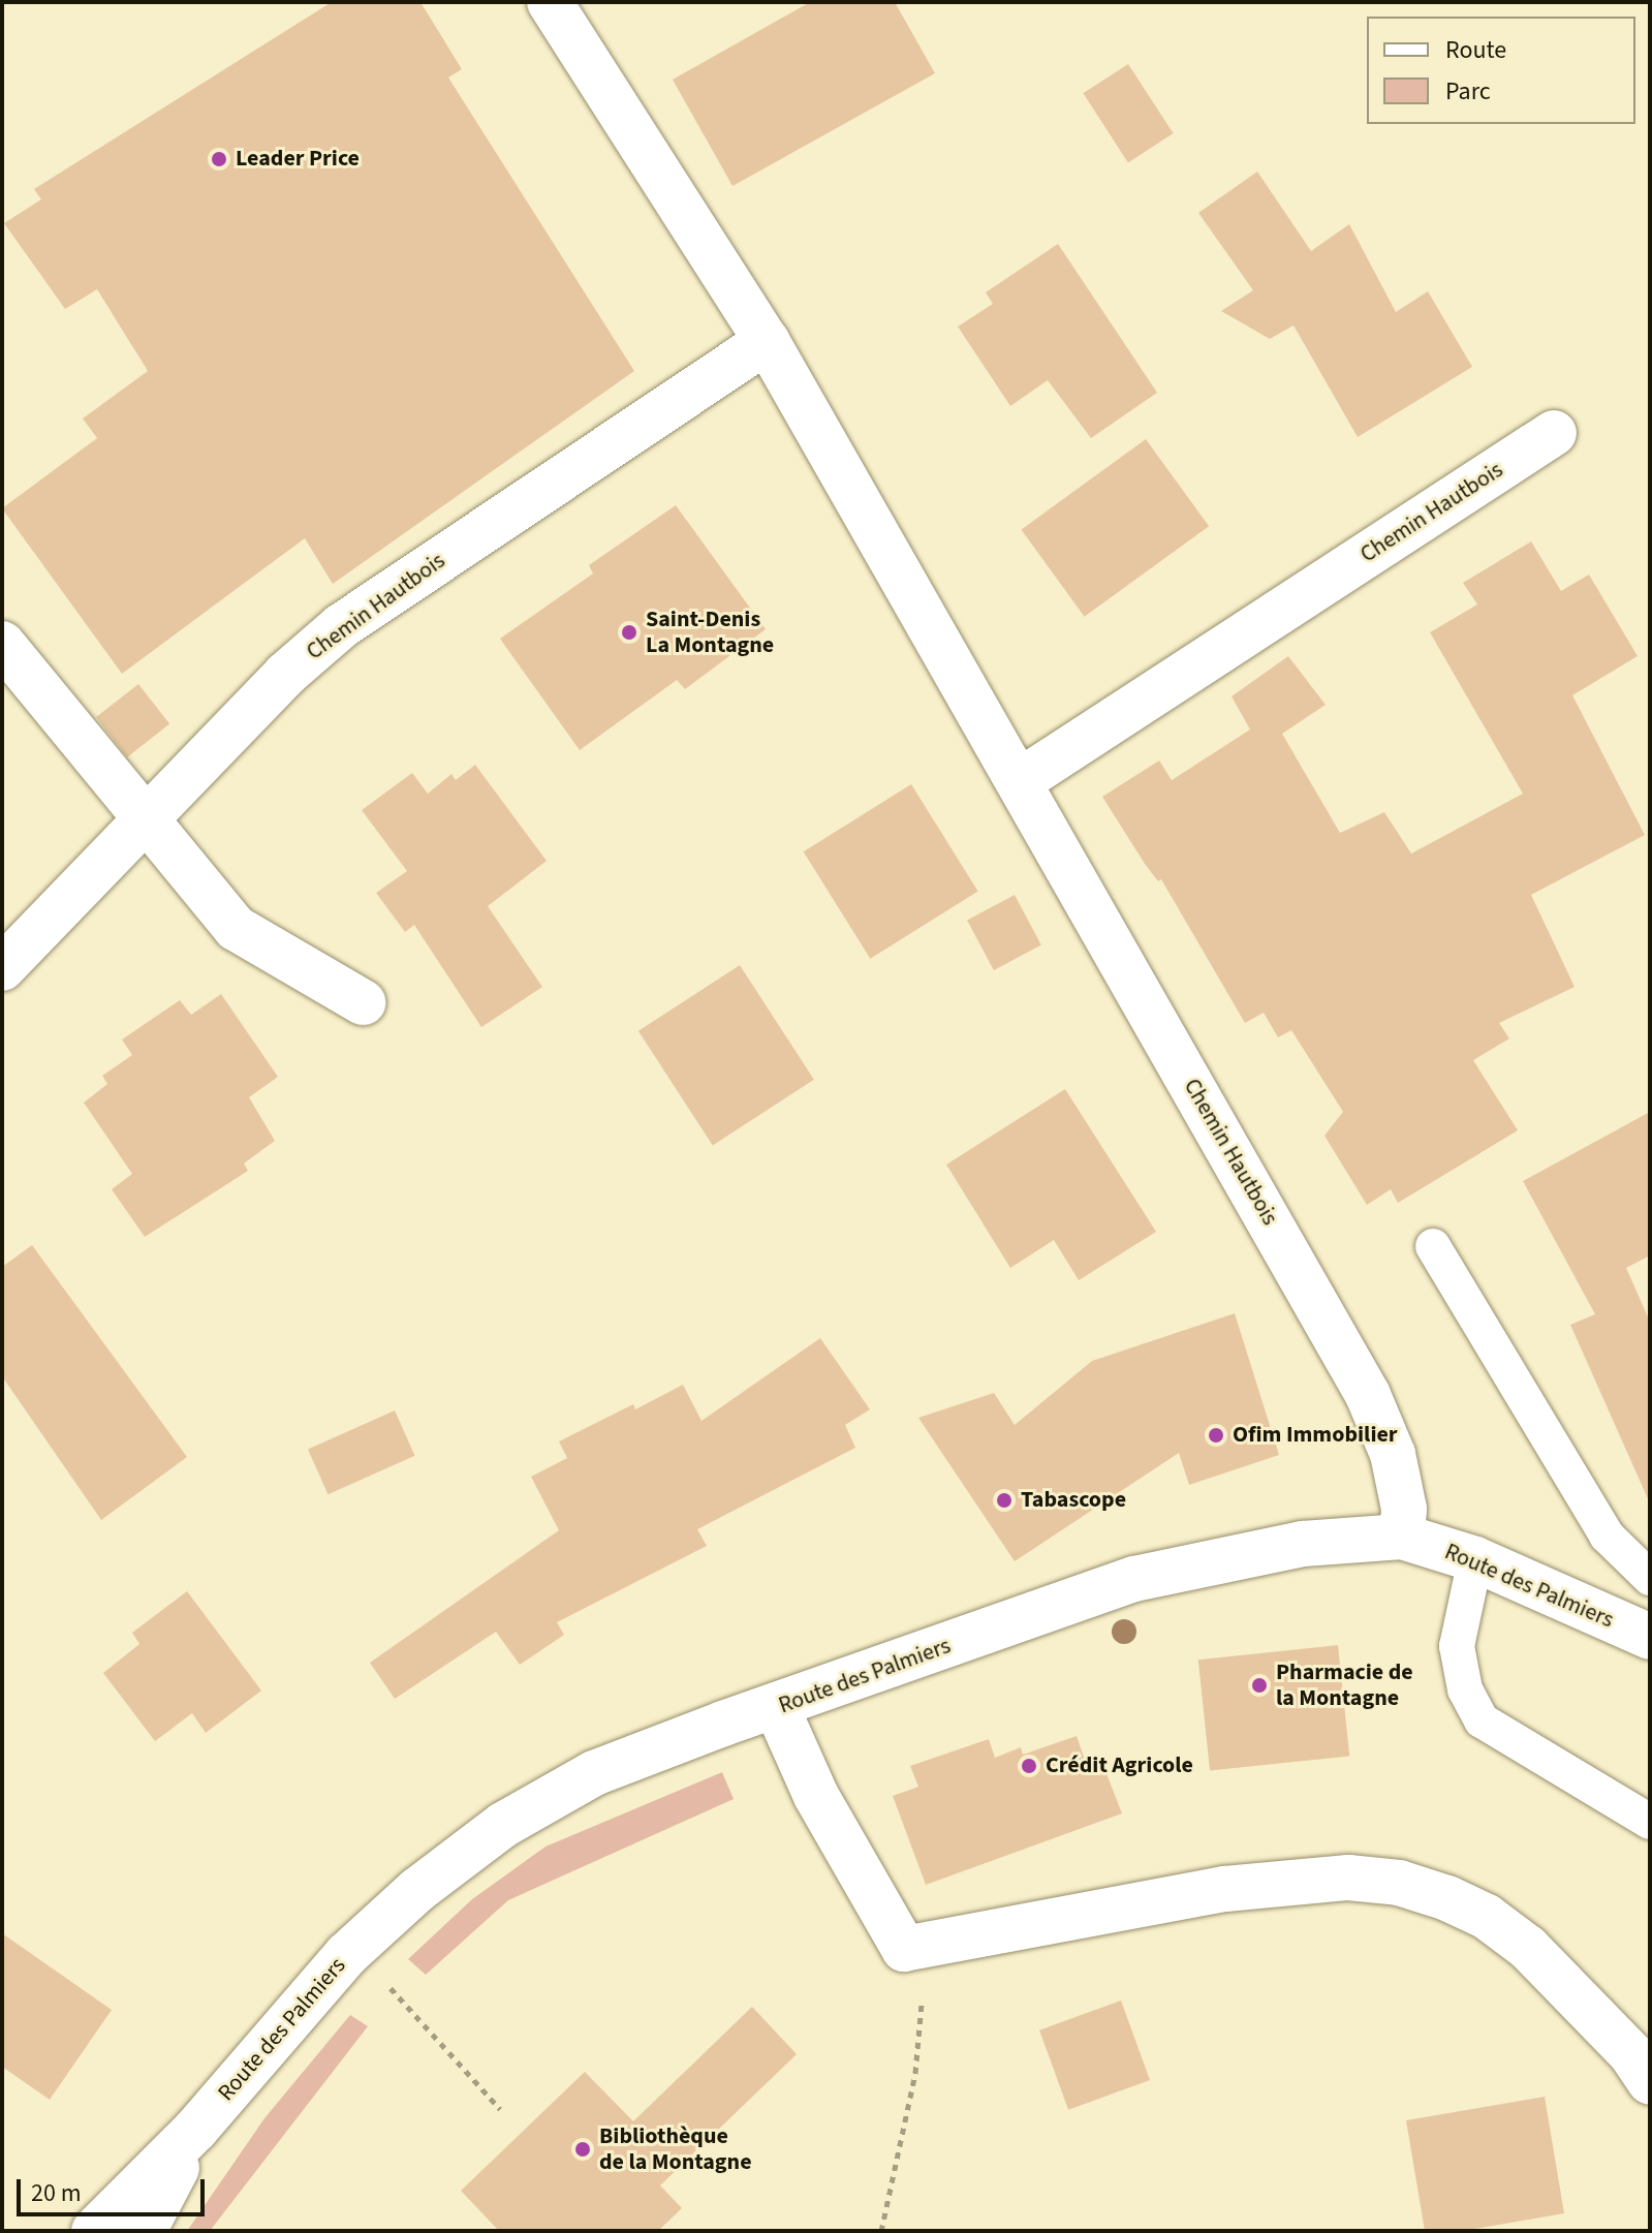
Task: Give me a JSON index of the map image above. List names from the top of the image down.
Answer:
{
  "streets": {
    "street": ["Chemin Hautbois", "Route des Palmiers"]
  },
  "crossings": [
    ["Chemin Hautbois", "Route des Palmiers"]
  ],
  "places": [
    "Leader Price",
    "Saint-Denis La Montagne",
    "Ofim Immobilier",
    "Tabascope",
    "Pharmacie de la Montagne",
    "Crédit Agricole",
    "Bibliothèque de la Montagne"
  ],
  "legend": ["Route", "Parc"],
  "scale_bar": "20 m"
}
